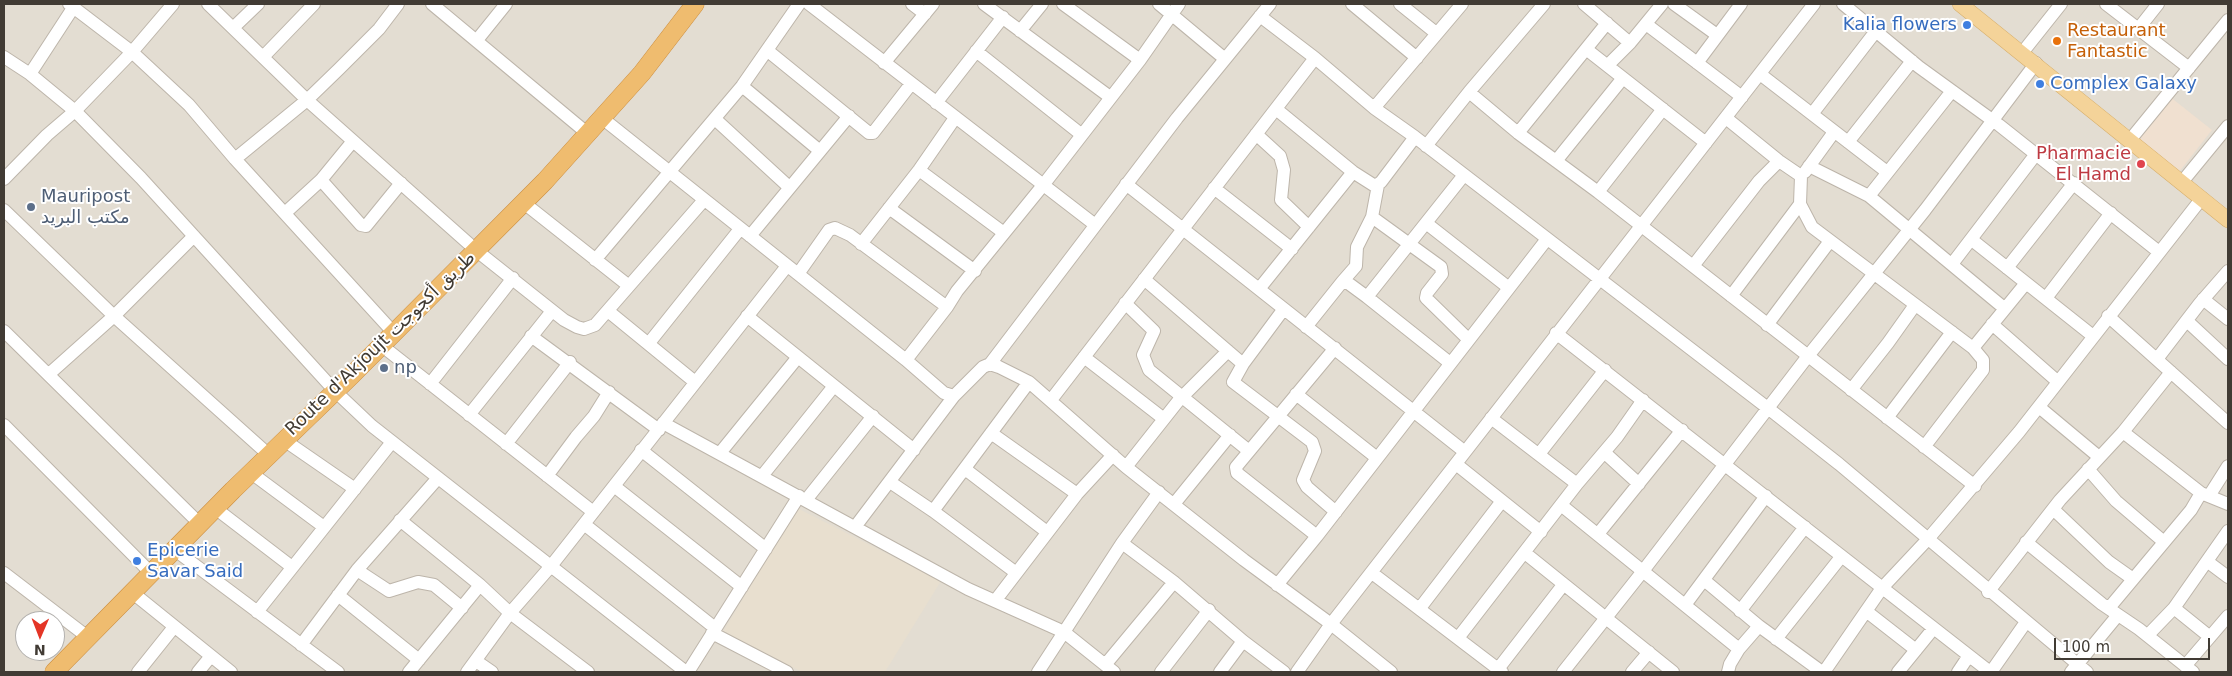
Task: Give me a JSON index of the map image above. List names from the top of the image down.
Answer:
{
  "streets": {
    "highway": ["Route d'Akjoujt طريق أكجوجت"]
  },
  "places": [
    "Kalia flowers",
    "Restaurant Fantastic",
    "Complex Galaxy",
    "Pharmacie El Hamd",
    "Mauripost مكتب البريد",
    "np",
    "Epicerie Savar Said"
  ],
  "scale_bar": "100 m",
  "north": "bottom"
}
